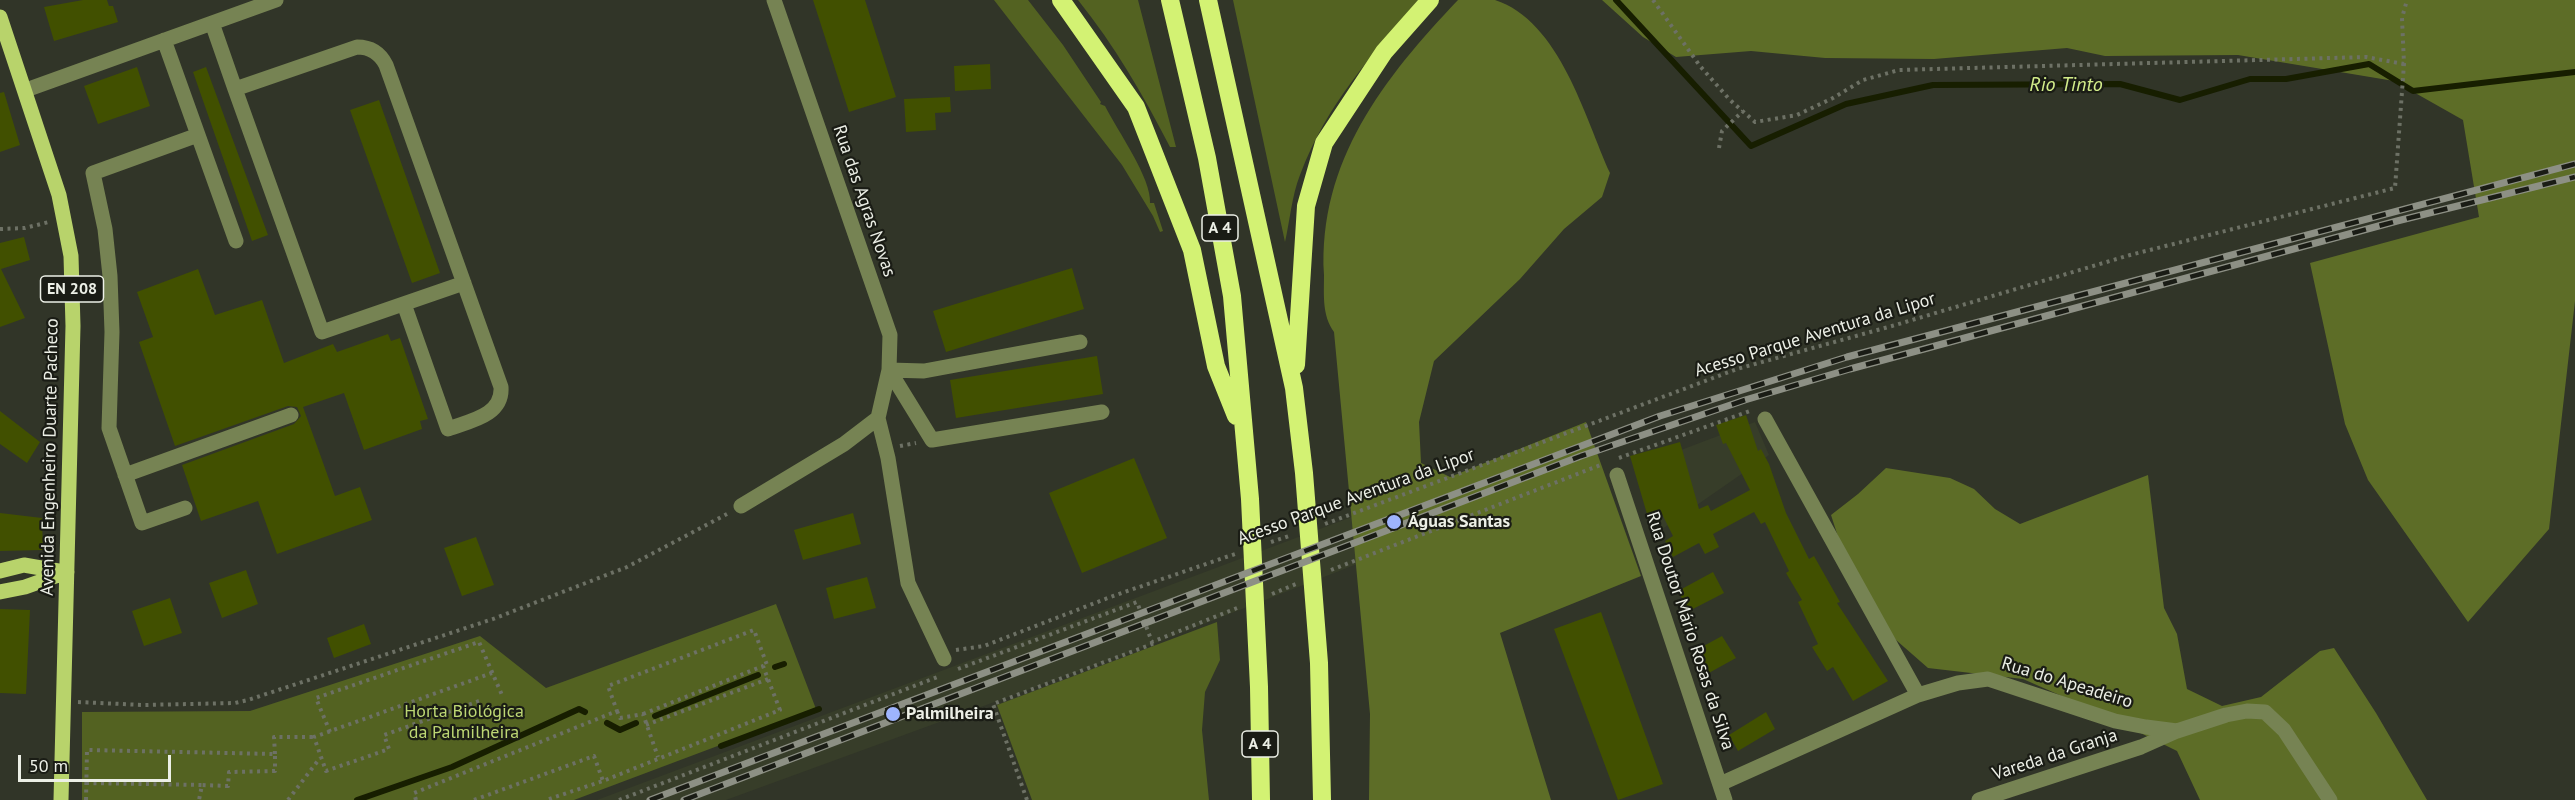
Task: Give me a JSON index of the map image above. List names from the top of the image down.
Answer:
{
  "streets": {
    "highway": ["A 4"],
    "main road": ["EN 208", "Avenida Engenheiro Duarte Pacheco"],
    "street": [
      "Rua das Agras Novas",
      "Rua Doutor Mário Rosas da Silva",
      "Rua do Apeadeiro",
      "Vareda da Granja"
    ],
    "path": ["Acesso Parque Aventura da Lipor"]
  },
  "crossings": [
    ["Rua das Agras Novas", "Acesso Parque Aventura da Lipor"],
    ["Rua Doutor Mário Rosas da Silva", "Rua do Apeadeiro"],
    ["Rua do Apeadeiro", "Vareda da Granja"]
  ],
  "water": ["Rio Tinto"],
  "parks": ["Horta Biológica da Palmilheira"],
  "places": ["Águas Santas", "Palmilheira"],
  "scale_bar": "50 m"
}
